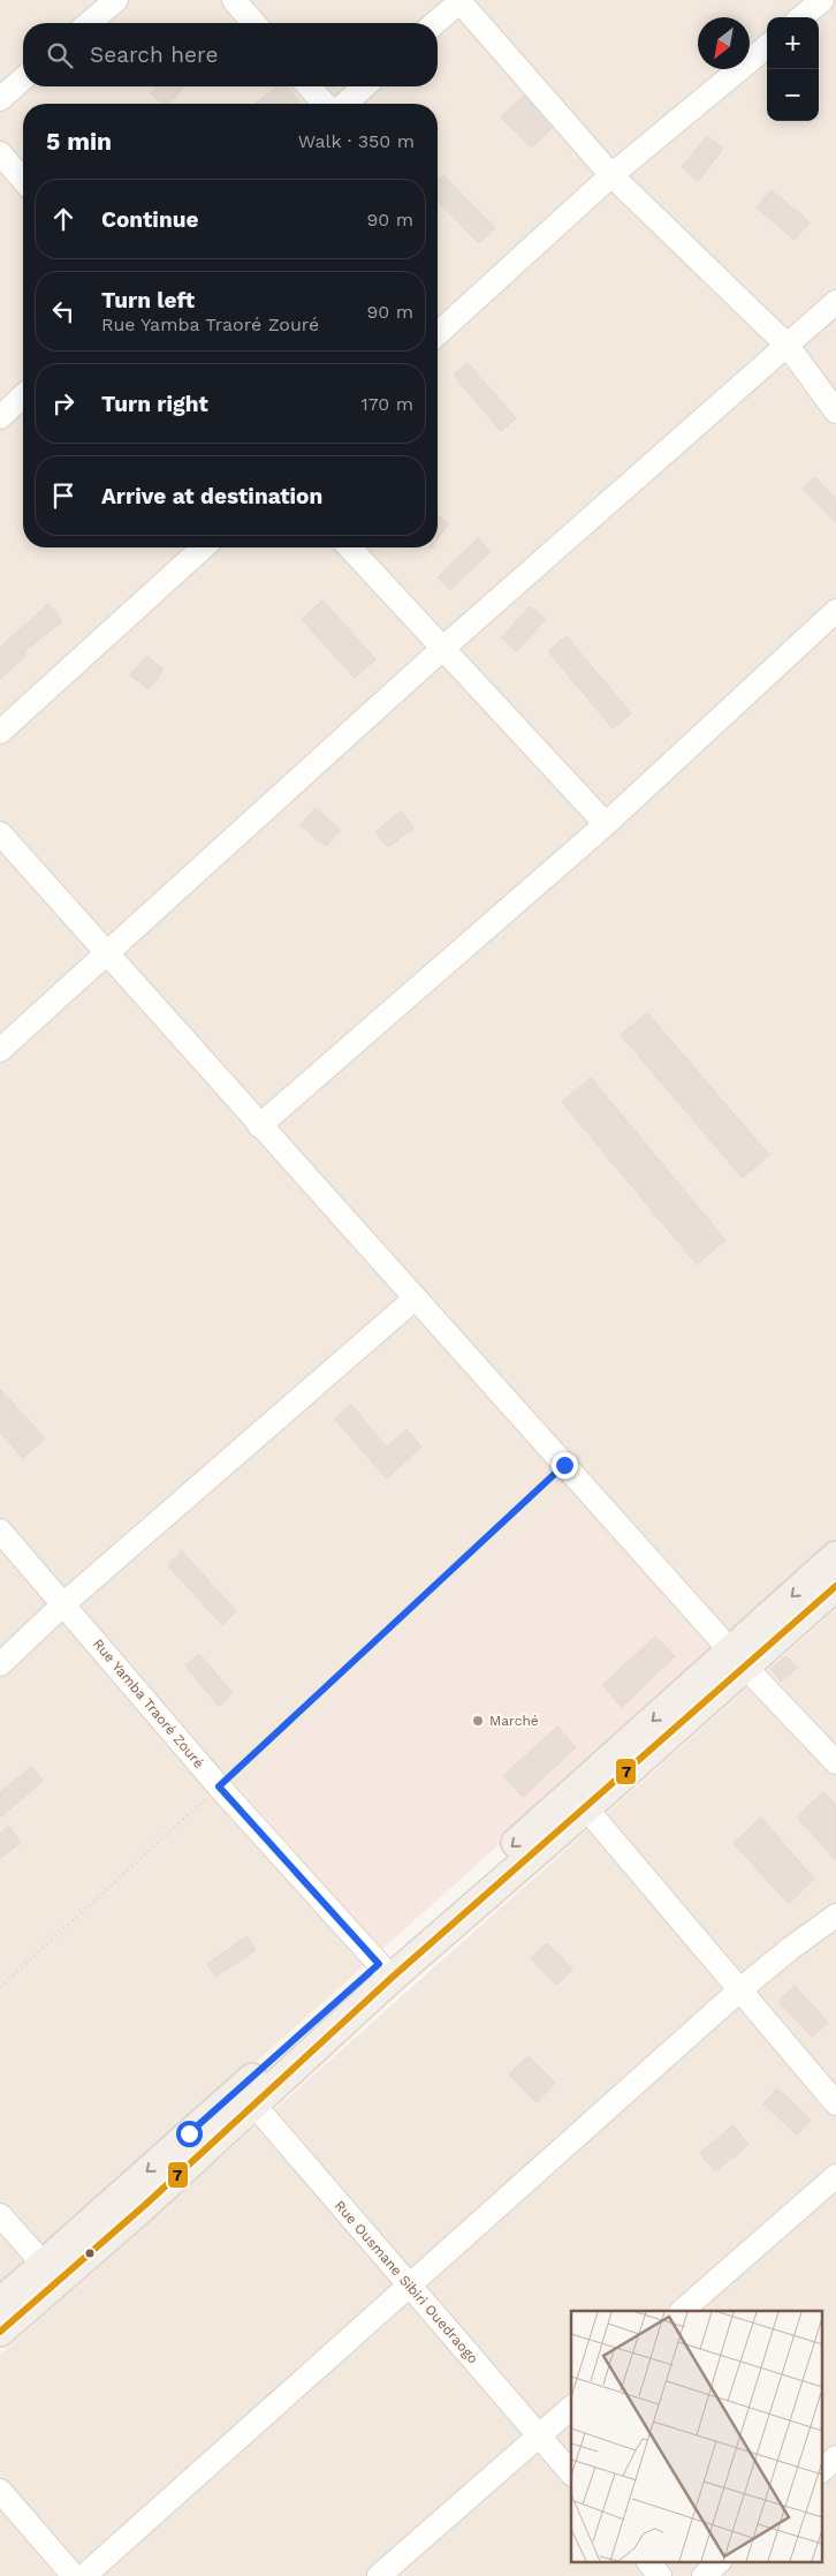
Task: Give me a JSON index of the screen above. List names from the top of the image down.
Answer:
{
  "streets": {
    "street": ["Rue Yamba Traoré Zouré", "Rue Ousmane Sibiri Ouedraogo"]
  },
  "places": ["Marché"],
  "lines": ["transit line 7"],
  "north": "bottom left",
  "page": {
    "map_buttons": ["+", "−"],
    "search": "Search here",
    "heading": ["5 min", "Walk · 350 m"],
    "list": [
      ["Continue", "90 m"],
      ["Turn left", "Rue Yamba Traoré Zouré", "90 m"],
      ["Turn right", "170 m"],
      "Arrive at destination"
    ]
  }
}
